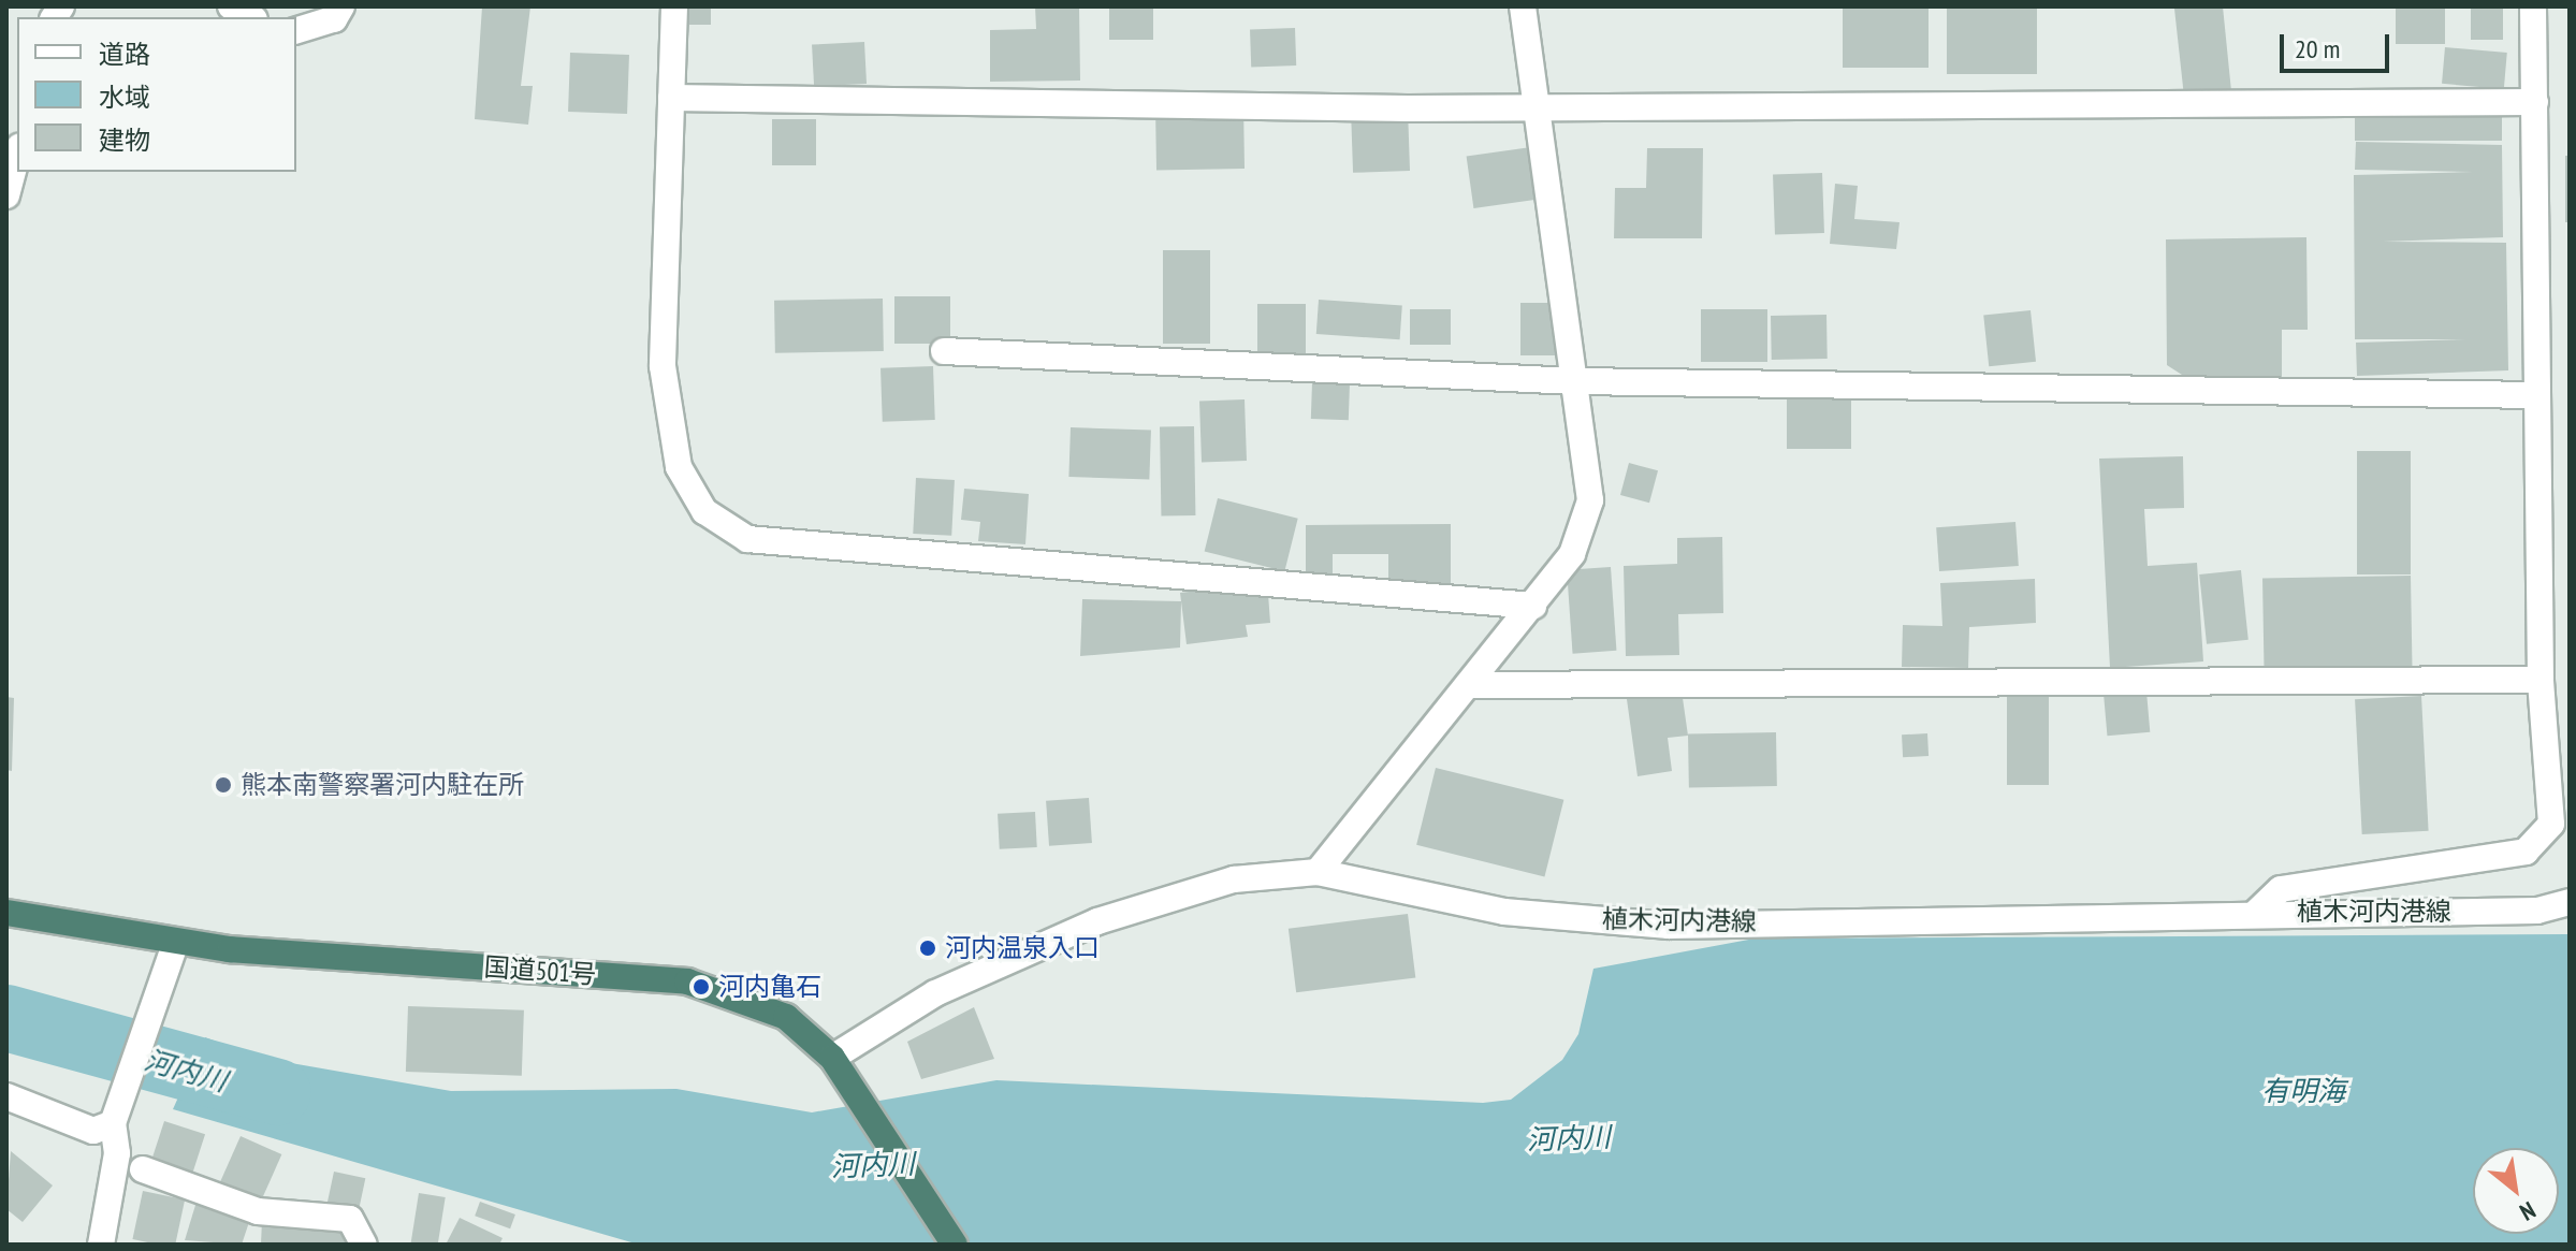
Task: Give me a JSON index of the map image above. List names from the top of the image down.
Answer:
{
  "streets": {
    "highway": ["国道501号"],
    "street": ["植木河内港線"]
  },
  "crossings": [
    ["植木河内港線", "国道501号"]
  ],
  "water": ["河内川", "有明海"],
  "places": ["熊本南警察署河内駐在所", "河内温泉入口", "河内亀石"],
  "legend": ["道路", "水域", "建物"],
  "scale_bar": "20 m",
  "north": "bottom right"
}
